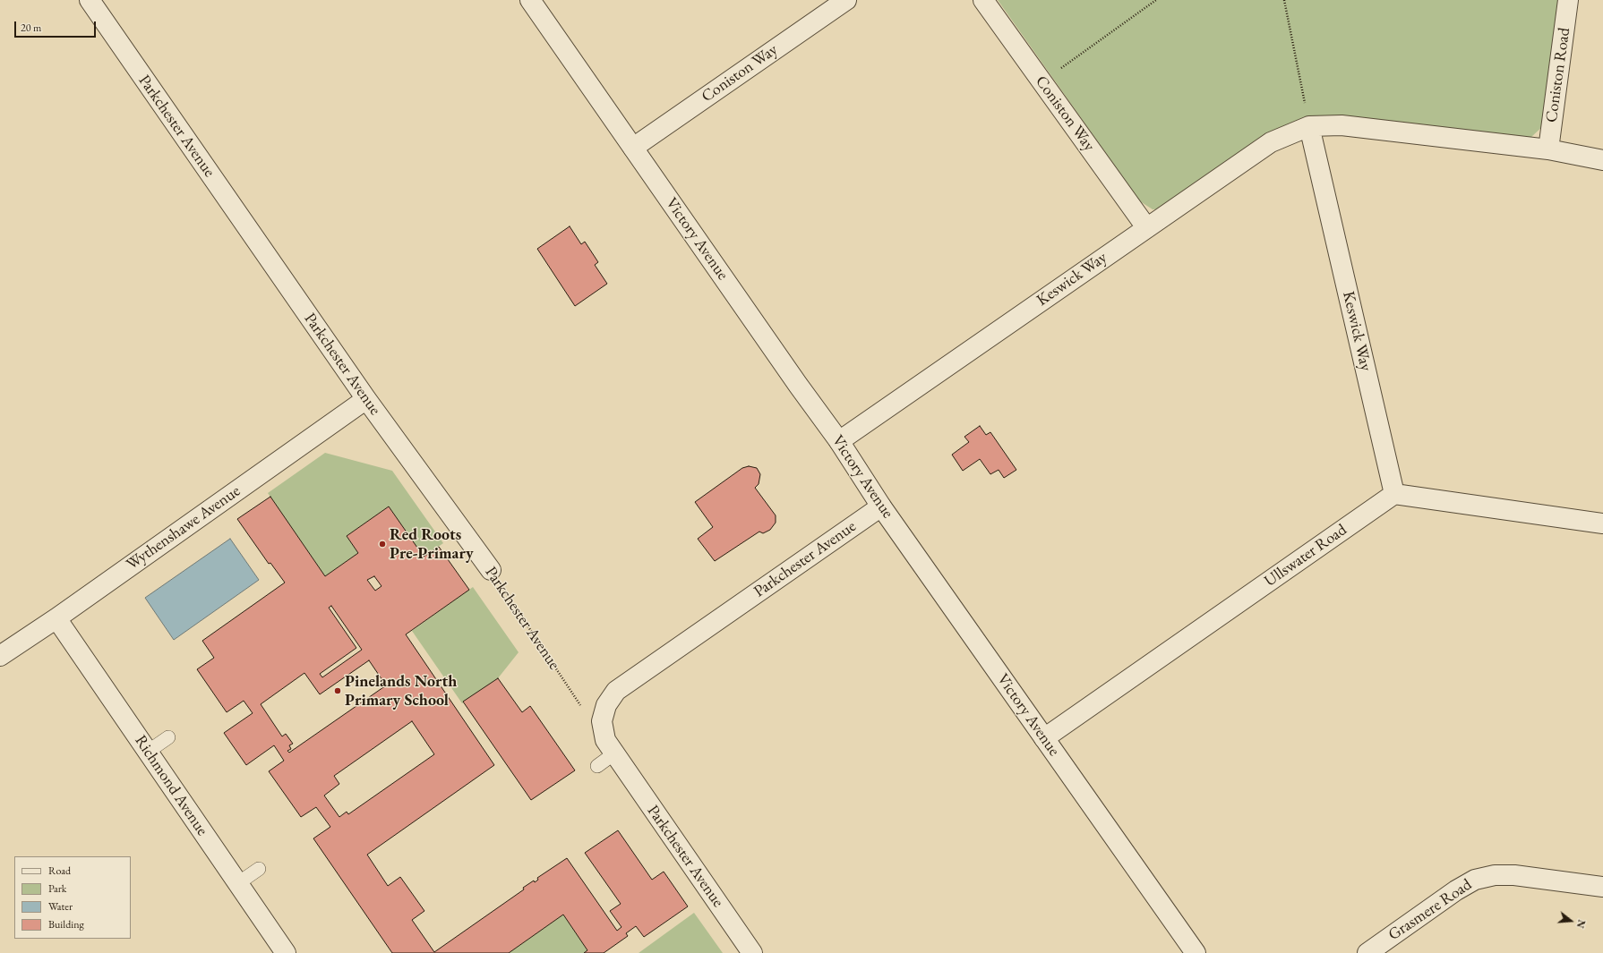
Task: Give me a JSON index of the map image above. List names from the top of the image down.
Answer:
{
  "streets": {
    "street": [
      "Coniston Way",
      "Coniston Road",
      "Parkchester Avenue",
      "Victory Avenue",
      "Keswick Way",
      "Wythenshawe Avenue",
      "Ullswater Road",
      "Richmond Avenue",
      "Grasmere Road"
    ]
  },
  "crossings": [
    ["Coniston Way", "Victory Avenue"],
    ["Coniston Way", "Keswick Way"],
    ["Coniston Road", "Keswick Way"],
    ["Parkchester Avenue", "Victory Avenue"],
    ["Parkchester Avenue", "Wythenshawe Avenue"],
    ["Victory Avenue", "Keswick Way"],
    ["Victory Avenue", "Ullswater Road"],
    ["Keswick Way", "Ullswater Road"],
    ["Wythenshawe Avenue", "Richmond Avenue"]
  ],
  "places": ["Red Roots Pre-Primary", "Pinelands North Primary School"],
  "legend": [
    "Road",
    "Park",
    "Water",
    "Building"
  ],
  "scale_bar": "20 m",
  "north": "right"
}
